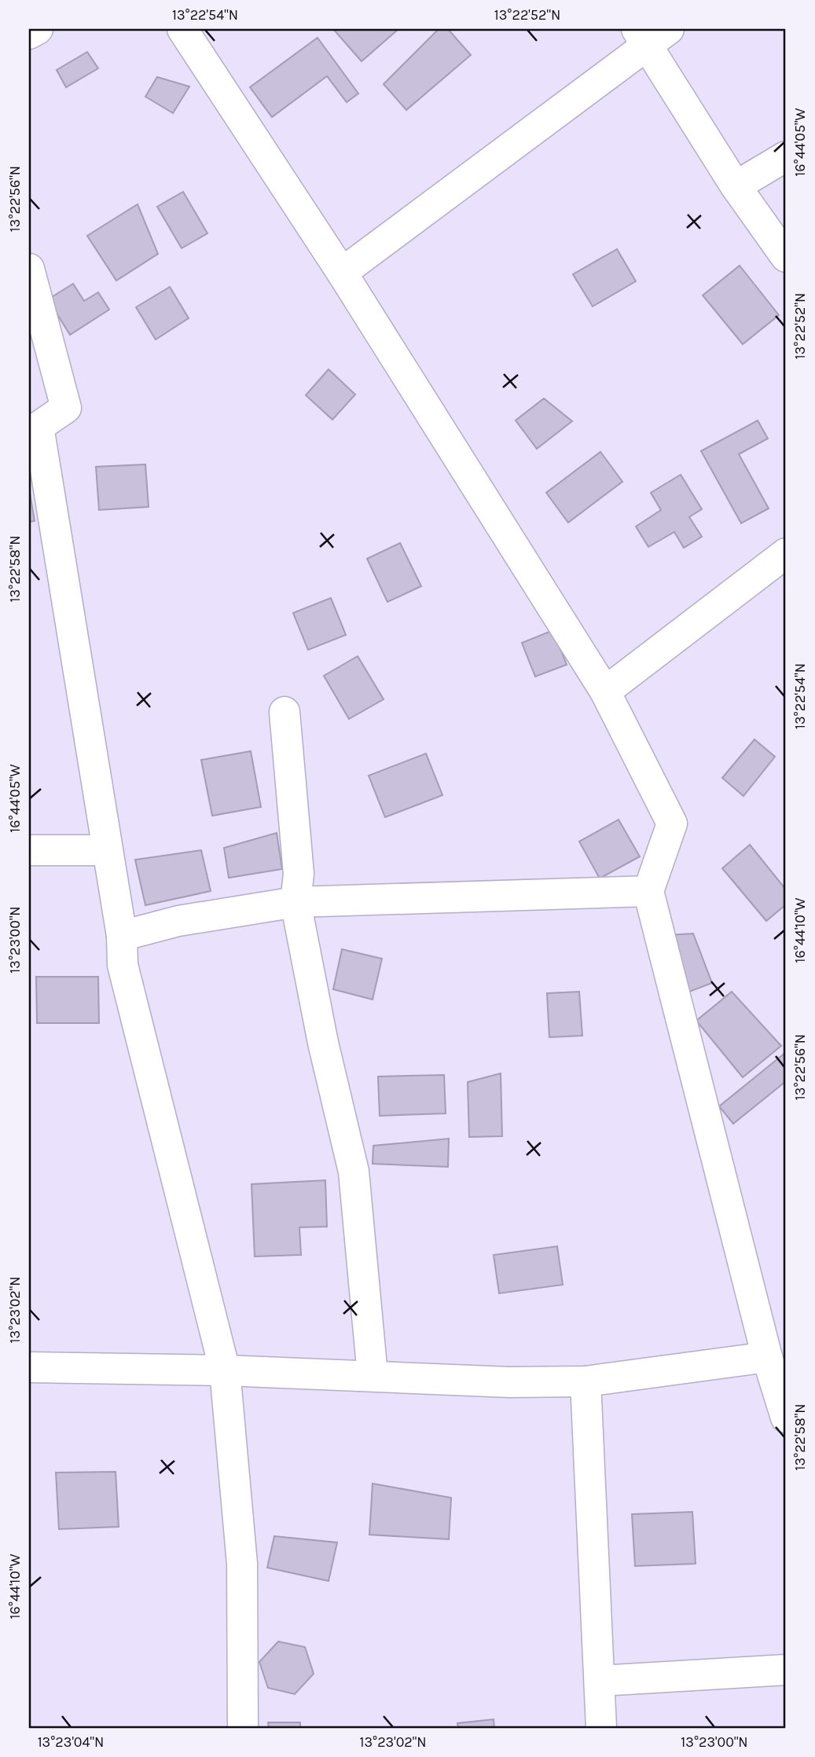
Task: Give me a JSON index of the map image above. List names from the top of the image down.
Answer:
{
  "coordinates": [
    "13°22'54\"N",
    "13°22'52\"N",
    "16°44'05\"W",
    "13°22'56\"N",
    "13°22'58\"N",
    "16°44'10\"W",
    "13°23'00\"N",
    "13°23'02\"N",
    "13°23'04\"N"
  ]
}
